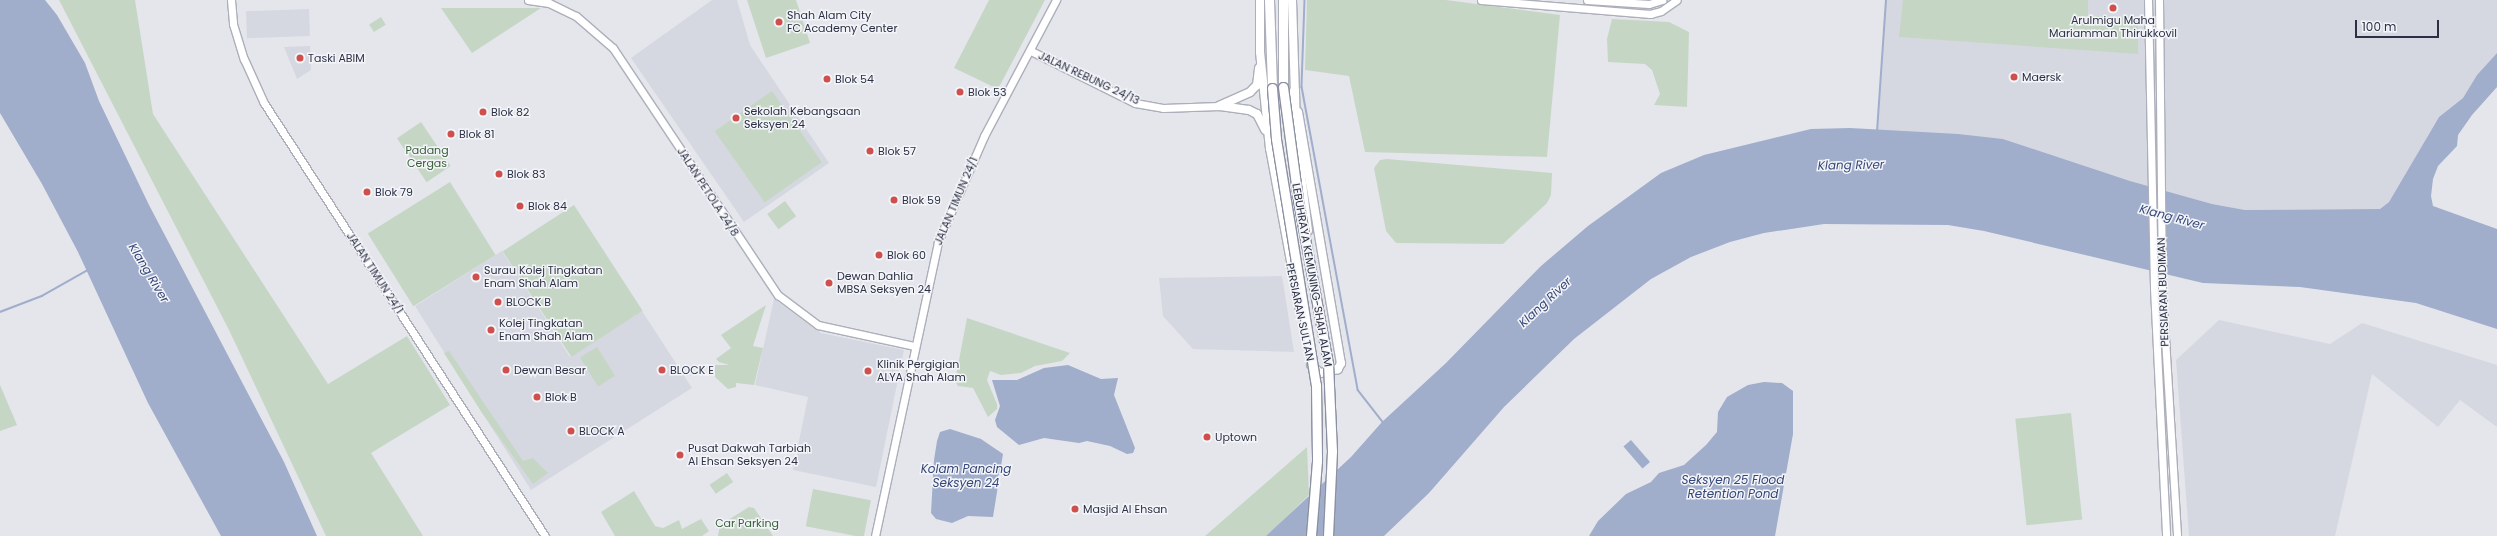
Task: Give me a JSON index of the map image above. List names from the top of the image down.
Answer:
{
  "streets": {
    "highway": ["LEBUHRAYA KEMUNING-SHAH ALAM"],
    "main road": ["PERSIARAN SULTAN"],
    "street": [
      "JALAN REBUNG 24/13",
      "JALAN PETOLA 24/8",
      "JALAN TIMUN 24/1",
      "PERSIARAN BUDIMAN"
    ]
  },
  "crossings": [
    ["JALAN REBUNG 24/13", "JALAN TIMUN 24/1"],
    ["JALAN PETOLA 24/8", "JALAN TIMUN 24/1"]
  ],
  "water": ["Klang River", "Kolam Pancing Seksyen 24", "Seksyen 25 Flood Retention Pond"],
  "parks": ["Padang Cergas", "Car Parking"],
  "places": [
    "Arulmigu Maha Mariamman Thirukkovil",
    "Shah Alam City FC Academy Center",
    "Taski ABIM",
    "Maersk",
    "Blok 54",
    "Blok 53",
    "Blok 82",
    "Sekolah Kebangsaan Seksyen 24",
    "Blok 81",
    "Blok 57",
    "Blok 83",
    "Blok 79",
    "Blok 59",
    "Blok 84",
    "Blok 60",
    "Surau Kolej Tingkatan Enam Shah Alam",
    "Dewan Dahlia MBSA Seksyen 24",
    "BLOCK B",
    "Kolej Tingkatan Enam Shah Alam",
    "Dewan Besar",
    "BLOCK E",
    "Klinik Pergigian ALYA Shah Alam",
    "Blok B",
    "BLOCK A",
    "Uptown",
    "Pusat Dakwah Tarbiah Al Ehsan Seksyen 24",
    "Masjid Al Ehsan"
  ],
  "scale_bar": "100 m"
}
